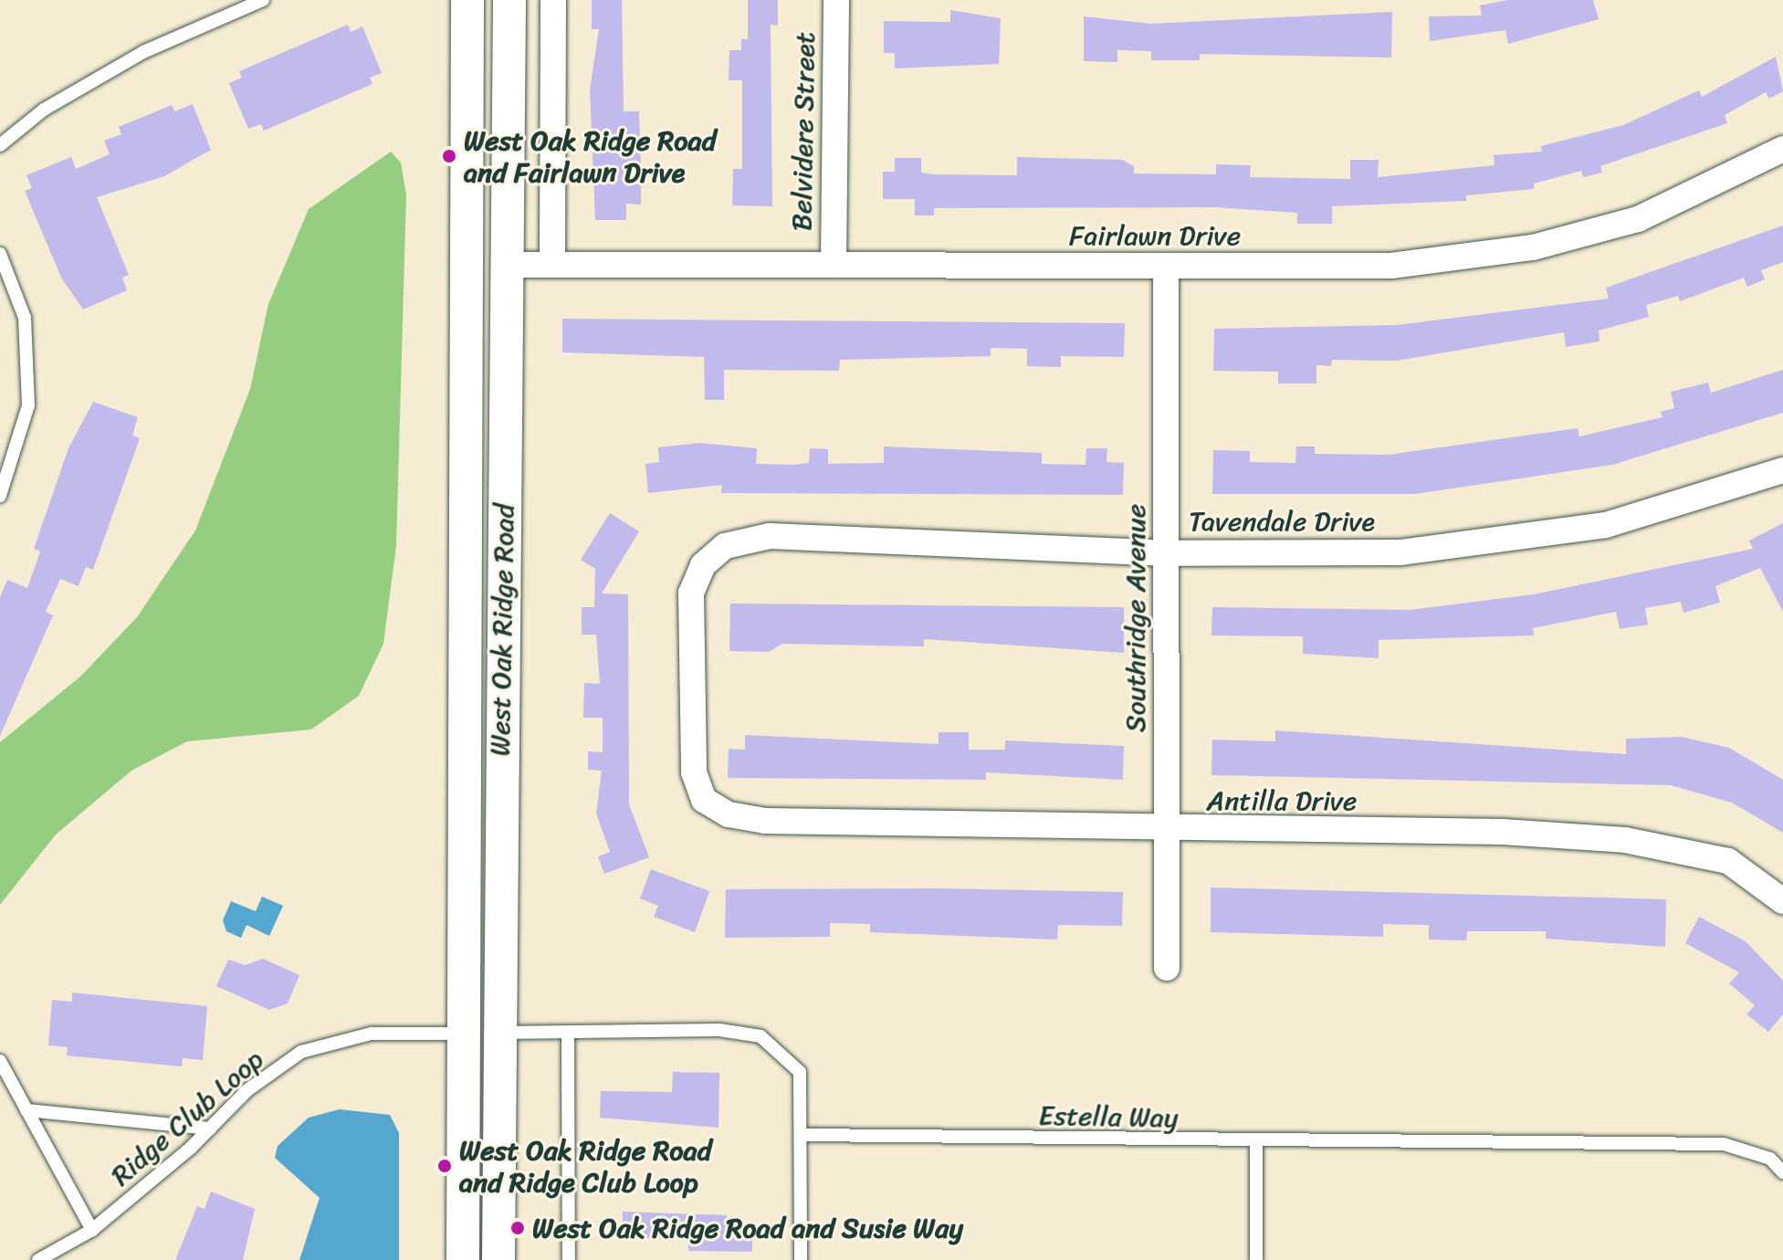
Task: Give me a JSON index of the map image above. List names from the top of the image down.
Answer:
{
  "streets": {
    "street": [
      "Belvidere Street",
      "Fairlawn Drive",
      "Tavendale Drive",
      "Southridge Avenue",
      "West Oak Ridge Road",
      "Antilla Drive"
    ],
    "lane": ["Estella Way", "Ridge Club Loop"]
  },
  "crossings": [
    ["Belvidere Street", "Fairlawn Drive"],
    ["Fairlawn Drive", "Southridge Avenue"],
    ["Fairlawn Drive", "West Oak Ridge Road"],
    ["Tavendale Drive", "Southridge Avenue"],
    ["Tavendale Drive", "Antilla Drive"],
    ["Southridge Avenue", "Antilla Drive"],
    ["West Oak Ridge Road", "Ridge Club Loop"]
  ],
  "places": ["West Oak Ridge Road and Fairlawn Drive", "West Oak Ridge Road and Ridge Club Loop", "West Oak Ridge Road and Susie Way"]
}
